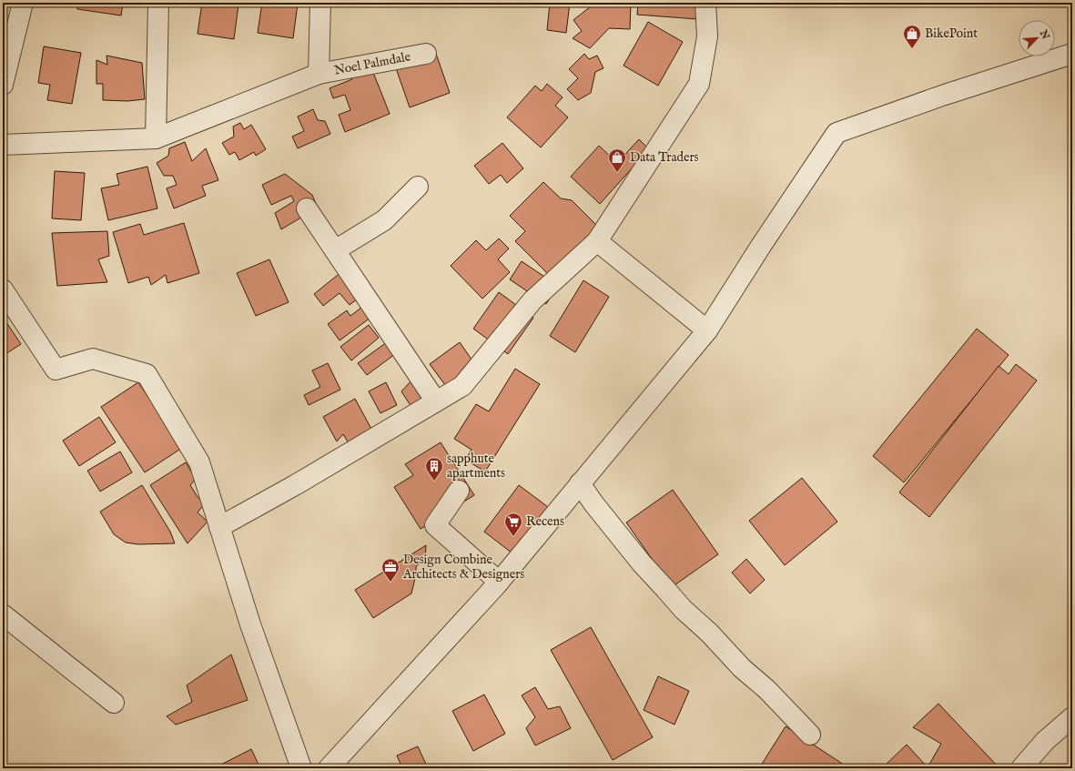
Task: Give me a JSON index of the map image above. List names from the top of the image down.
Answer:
{
  "streets": {
    "street": ["Noel Palmdale"]
  },
  "places": {
    "shop": ["BikePoint", "Data Traders"],
    "building": ["sapphute apartments"],
    "supermarket": ["Recens"],
    "office": ["Design Combine Architects & Designers"]
  },
  "north": "top right"
}
